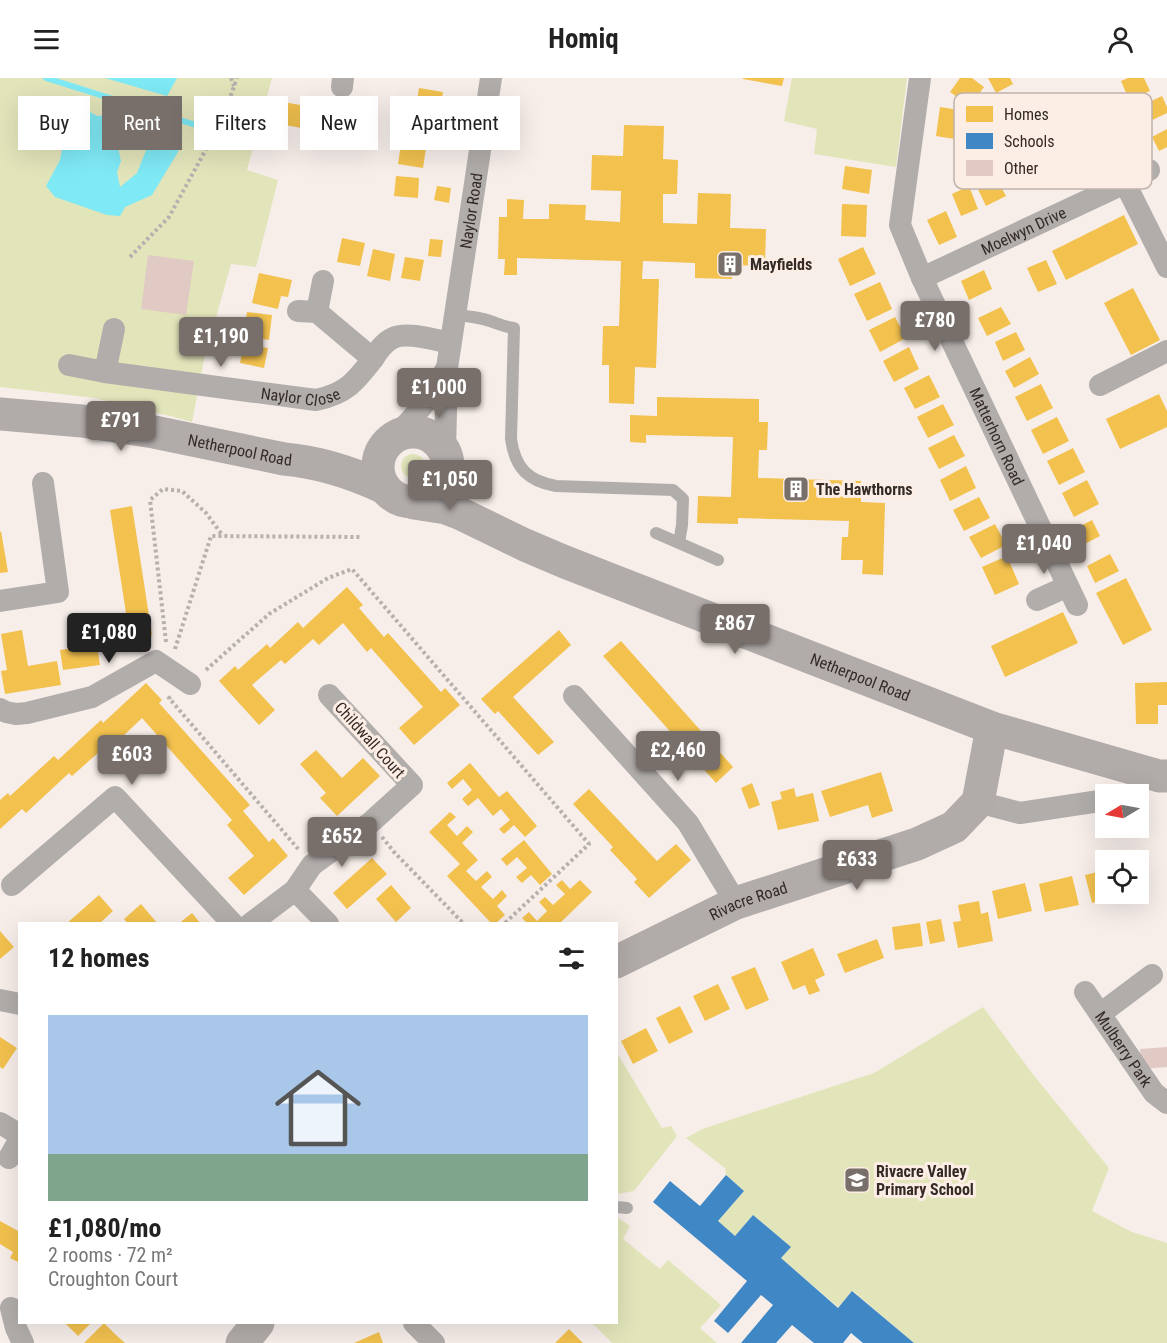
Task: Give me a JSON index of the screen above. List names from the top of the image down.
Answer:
{
  "streets": {
    "main road": ["Netherpool Road", "Rivacre Road"],
    "street": [
      "Naylor Road",
      "Moelwyn Drive",
      "Naylor Close",
      "Matterhorn Road",
      "Childwall Court",
      "Mulberry Park"
    ]
  },
  "crossings": [
    ["Naylor Road", "Naylor Close"],
    ["Naylor Road", "Netherpool Road"],
    ["Moelwyn Drive", "Matterhorn Road"]
  ],
  "places": {
    "building": ["Mayfields", "The Hawthorns"],
    "school or university": ["Rivacre Valley Primary School"]
  },
  "legend": ["Homes", "Schools", "Other"],
  "north": "left",
  "page": {
    "header": "Homiq",
    "chip": [
      "Buy",
      "Rent",
      "Filters",
      "New",
      "Apartment"
    ],
    "price": [
      "£780",
      "£1,190",
      "£1,000",
      "£791",
      "£1,050",
      "£1,040",
      "£867",
      "£1,080",
      "£2,460",
      "£603",
      "£652",
      "£633"
    ],
    "heading": "12 homes",
    "list": [
      {
        "name": "£1,080/mo",
        "note": "2 rooms · 72 m² · Croughton Court"
      }
    ]
  }
}
